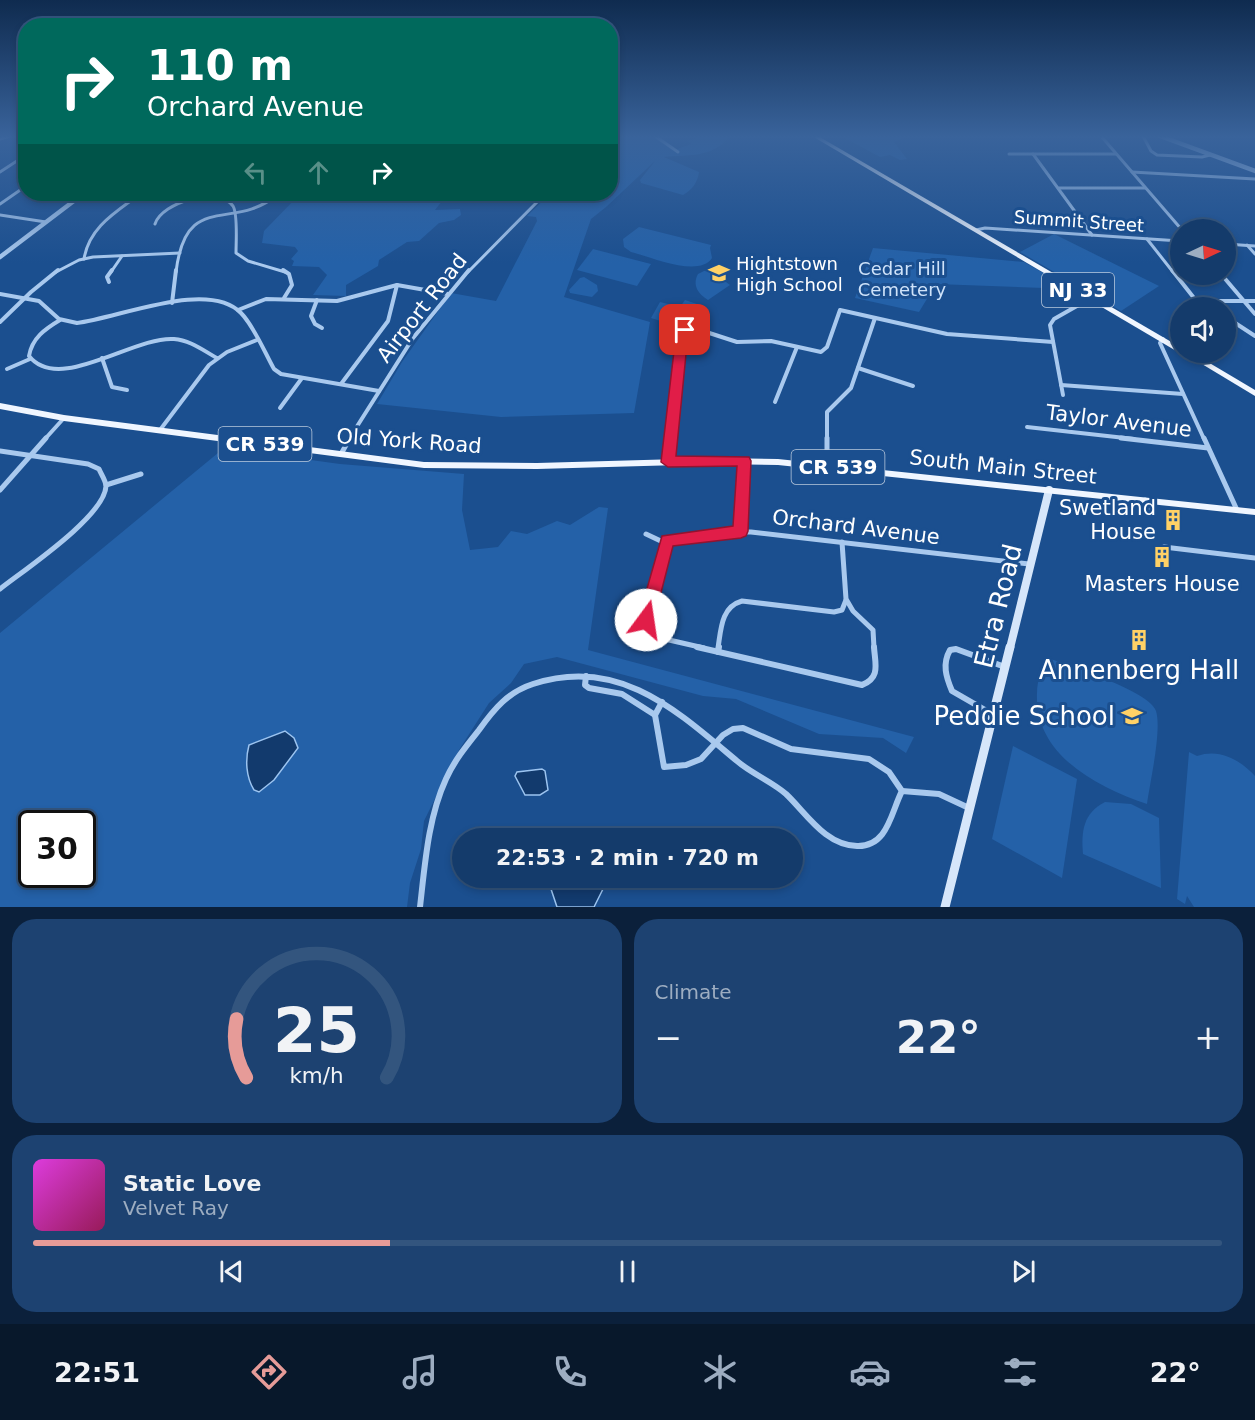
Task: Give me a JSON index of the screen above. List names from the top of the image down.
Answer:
{
  "streets": {
    "main road": [
      "NJ 33",
      "Old York Road",
      "CR 539",
      "South Main Street",
      "Etra Road"
    ],
    "street": [
      "Summit Street",
      "Airport Road",
      "Taylor Avenue",
      "Orchard Avenue"
    ]
  },
  "crossings": [
    ["Summit Street", "NJ 33"],
    ["Airport Road", "Old York Road"],
    ["Old York Road", "South Main Street"],
    ["South Main Street", "Etra Road"],
    ["Orchard Avenue", "Etra Road"]
  ],
  "parks": ["Cedar Hill Cemetery"],
  "places": {
    "school or university": ["Hightstown High School", "Peddie School"],
    "building": ["Swetland House", "Masters House", "Annenberg Hall"]
  },
  "north": "right",
  "page": {
    "turn": ["110 m", "Orchard Avenue"],
    "limit": "30",
    "trip": "22:53 · 2 min · 720 m",
    "tile": "Climate",
    "heat": ["−", "22°", "+"],
    "song": ["Static Love", "Velvet Ray"],
    "tabs": ["22:51", "22°"],
    "gauge": ["25", "km/h"]
  }
}
